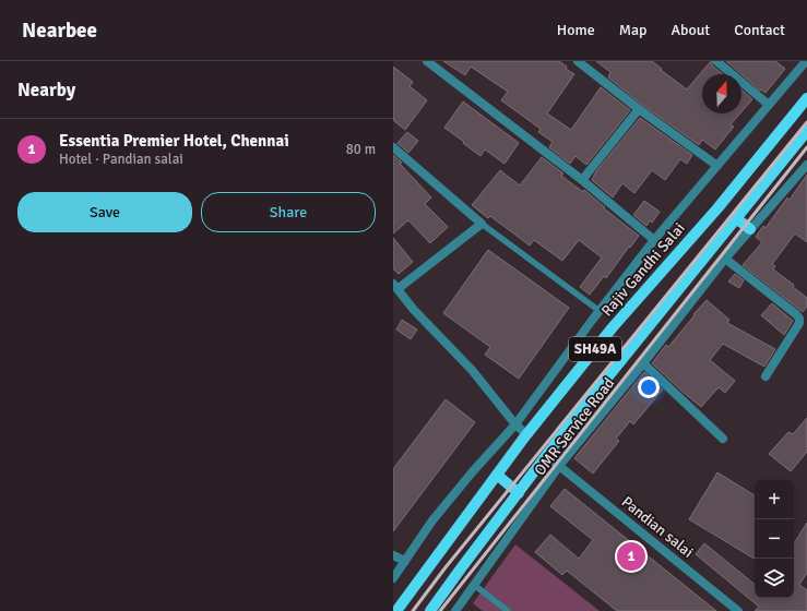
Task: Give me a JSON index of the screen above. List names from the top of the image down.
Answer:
{
  "streets": {
    "main road": ["Rajiv Gandhi Salai", "SH49A"],
    "street": ["OMR Service Road", "Pandian salai"]
  },
  "crossings": [
    ["SH49A", "Pandian salai"],
    ["OMR Service Road", "Pandian salai"]
  ],
  "north": "top",
  "page": {
    "header": "Nearbee",
    "nav": [
      "Home",
      "Map",
      "About",
      "Contact"
    ],
    "heading": "Nearby",
    "list": [
      {
        "mark": "1",
        "name": "Essentia Premier Hotel, Chennai",
        "note": "Hotel · Pandian salai",
        "value": "80 m"
      }
    ],
    "buttons": ["Save", "Share"],
    "map_buttons": ["+", "−"],
    "pins": "1"
  }
}
